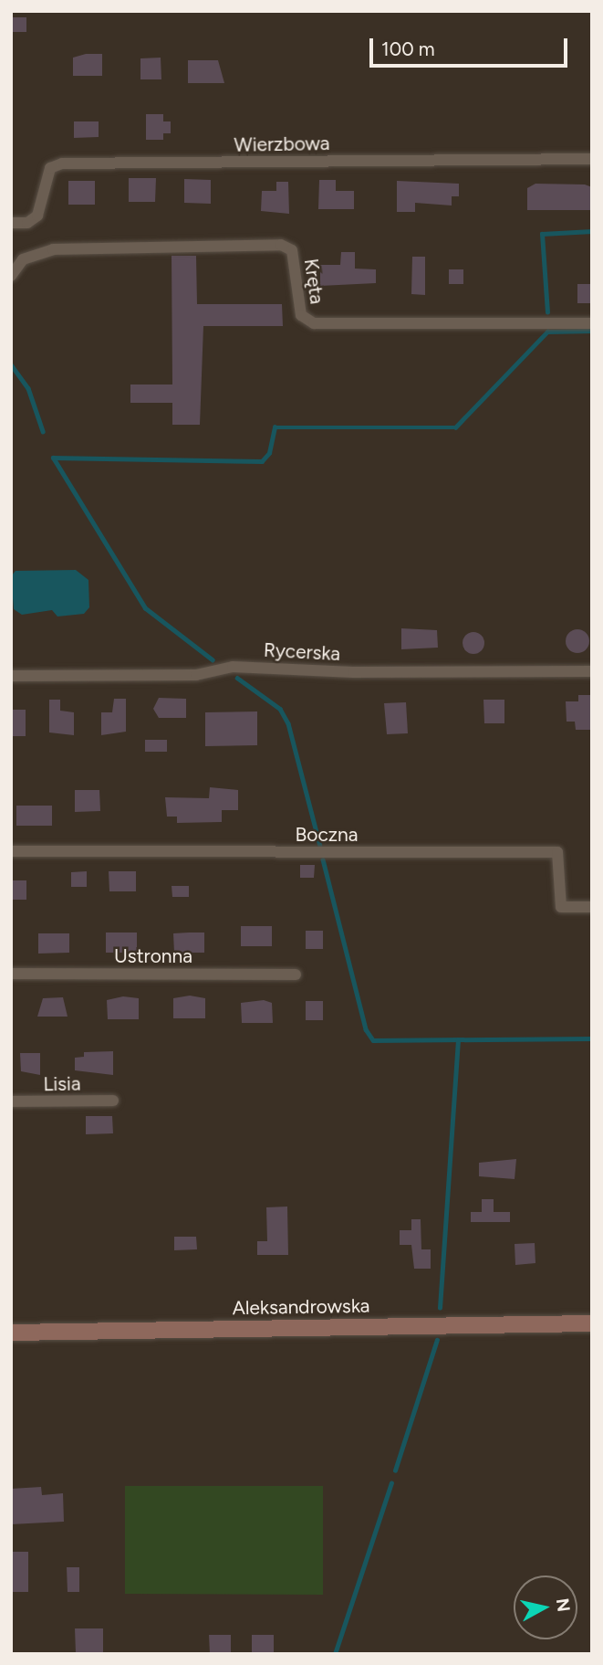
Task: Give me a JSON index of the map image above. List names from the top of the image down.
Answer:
{
  "streets": {
    "main road": ["Aleksandrowska"],
    "street": [
      "Wierzbowa",
      "Kręta",
      "Rycerska",
      "Boczna",
      "Ustronna",
      "Lisia"
    ]
  },
  "scale_bar": "100 m",
  "north": "right"
}
